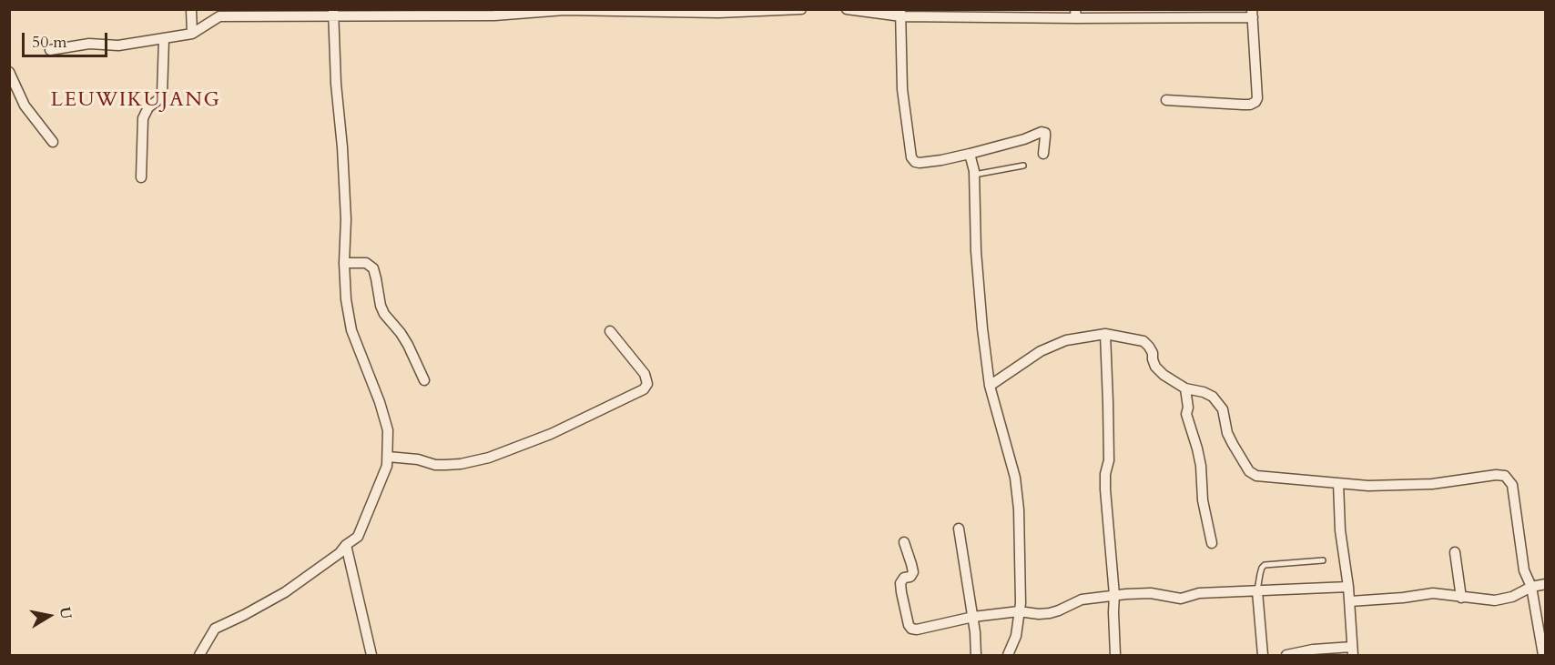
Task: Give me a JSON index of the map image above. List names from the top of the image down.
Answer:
{
  "districts": ["LEUWIKUJANG"],
  "scale_bar": "50 m",
  "north": "right"
}
